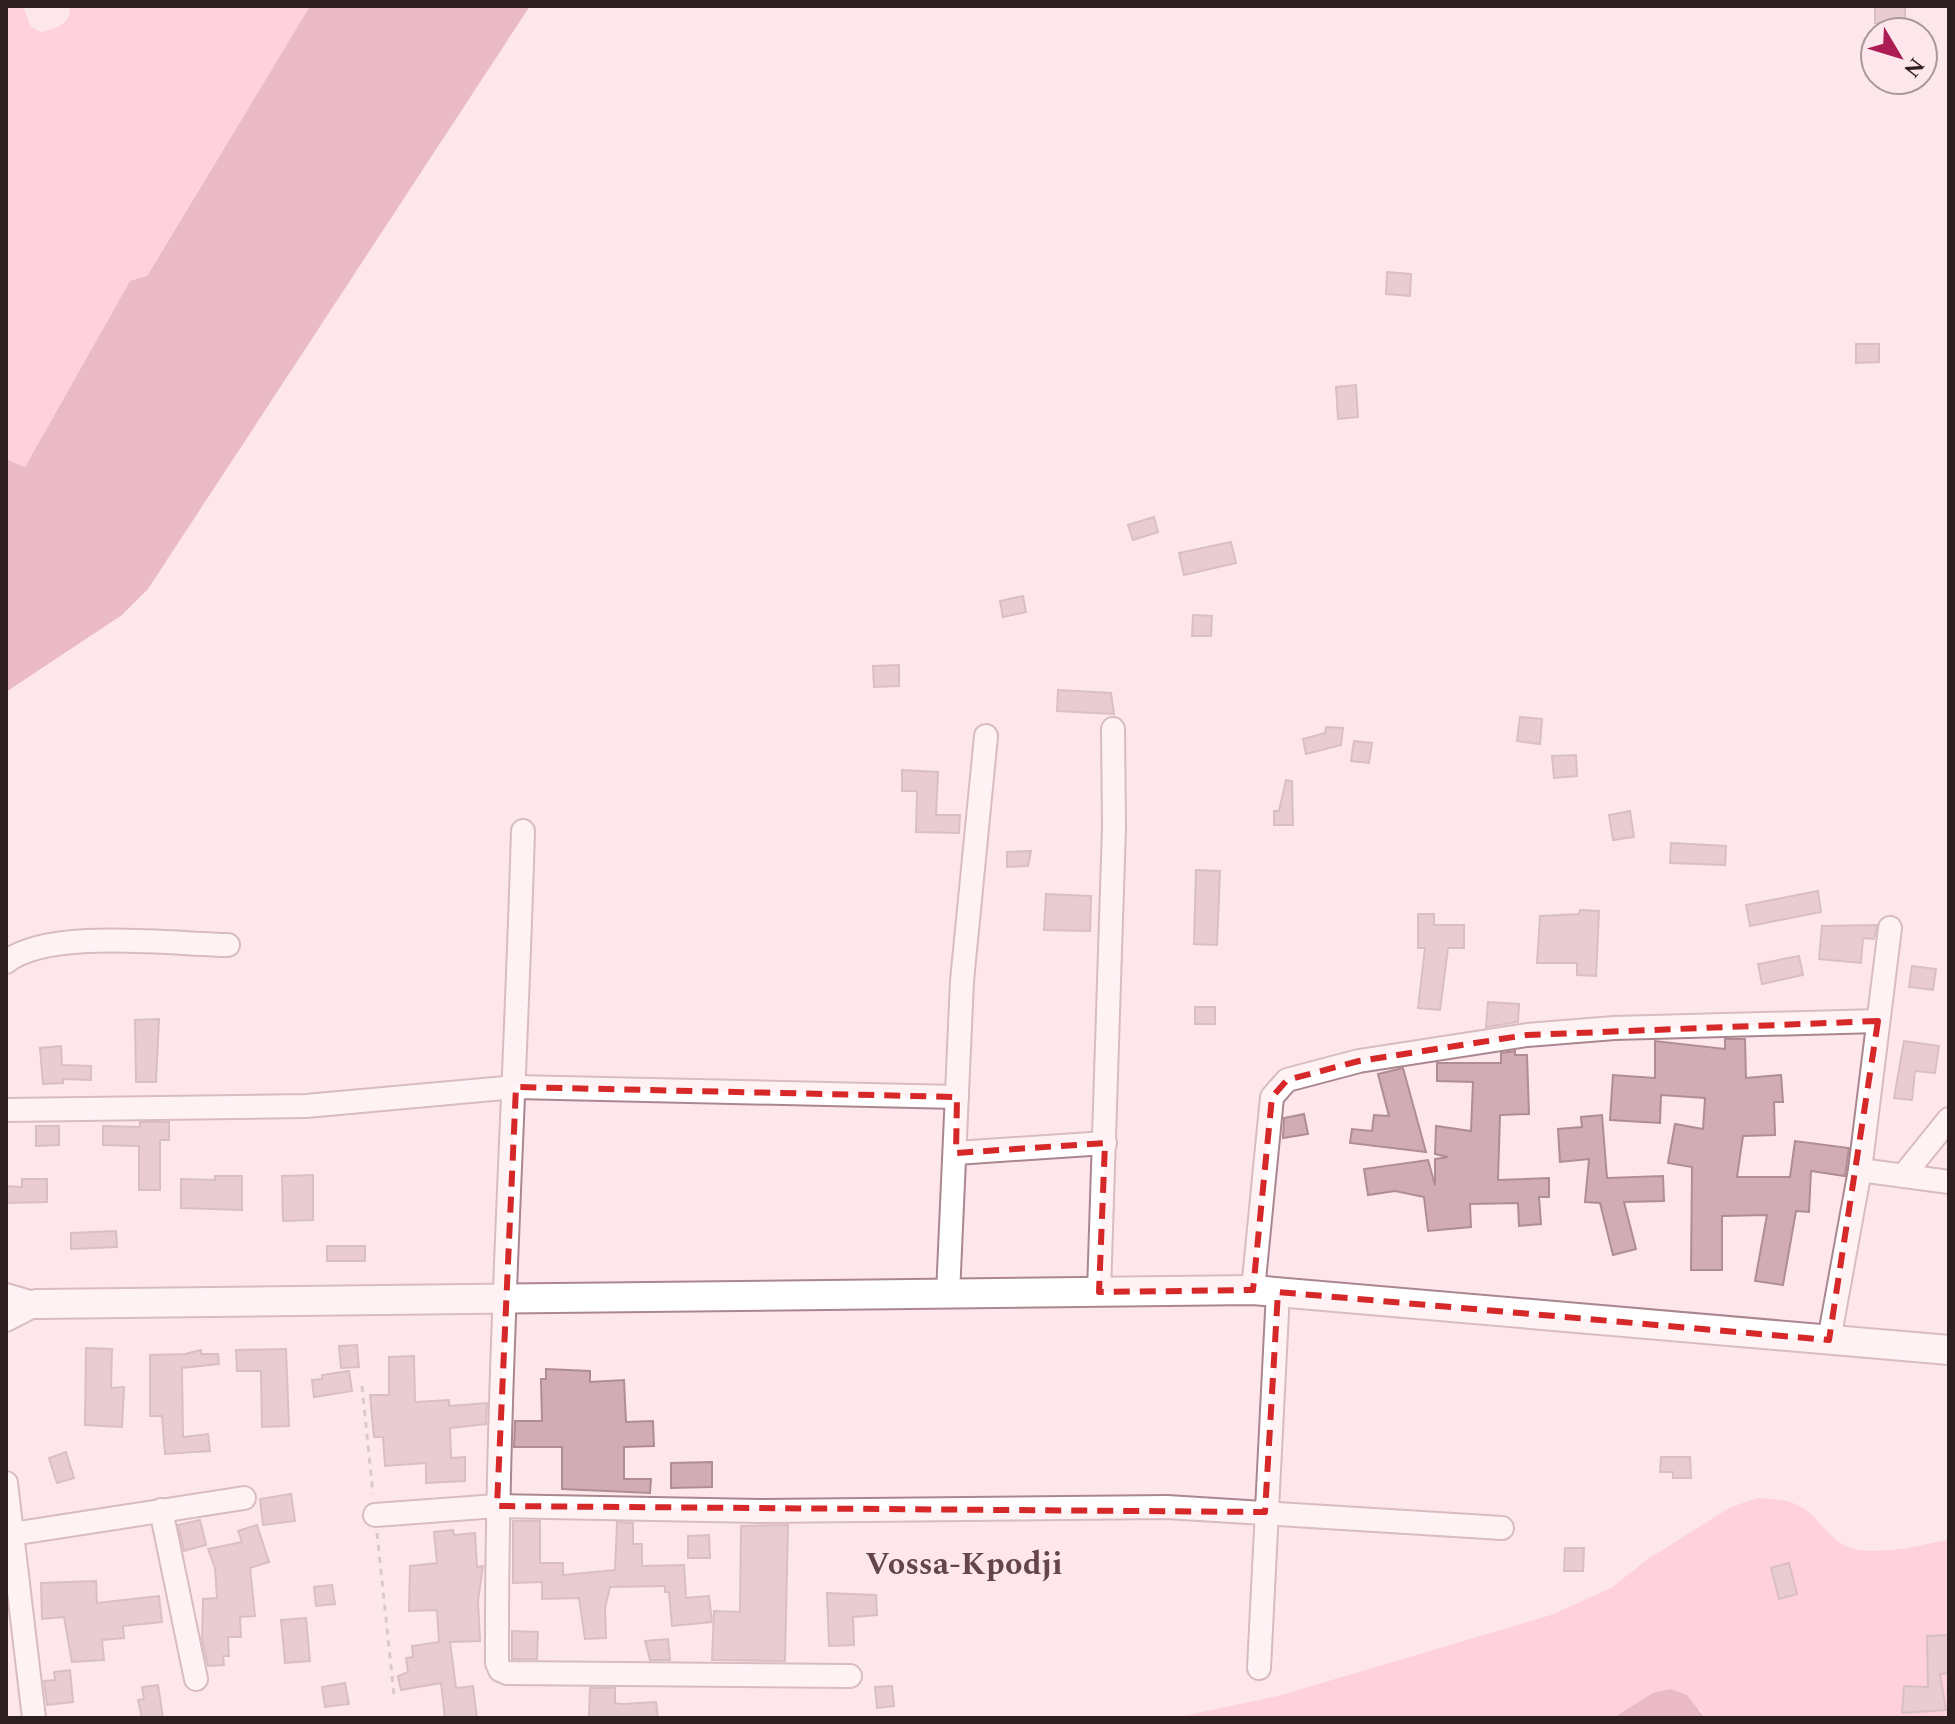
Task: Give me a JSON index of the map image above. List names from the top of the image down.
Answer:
{
  "districts": ["Vossa-Kpodji"],
  "north": "bottom right"
}
